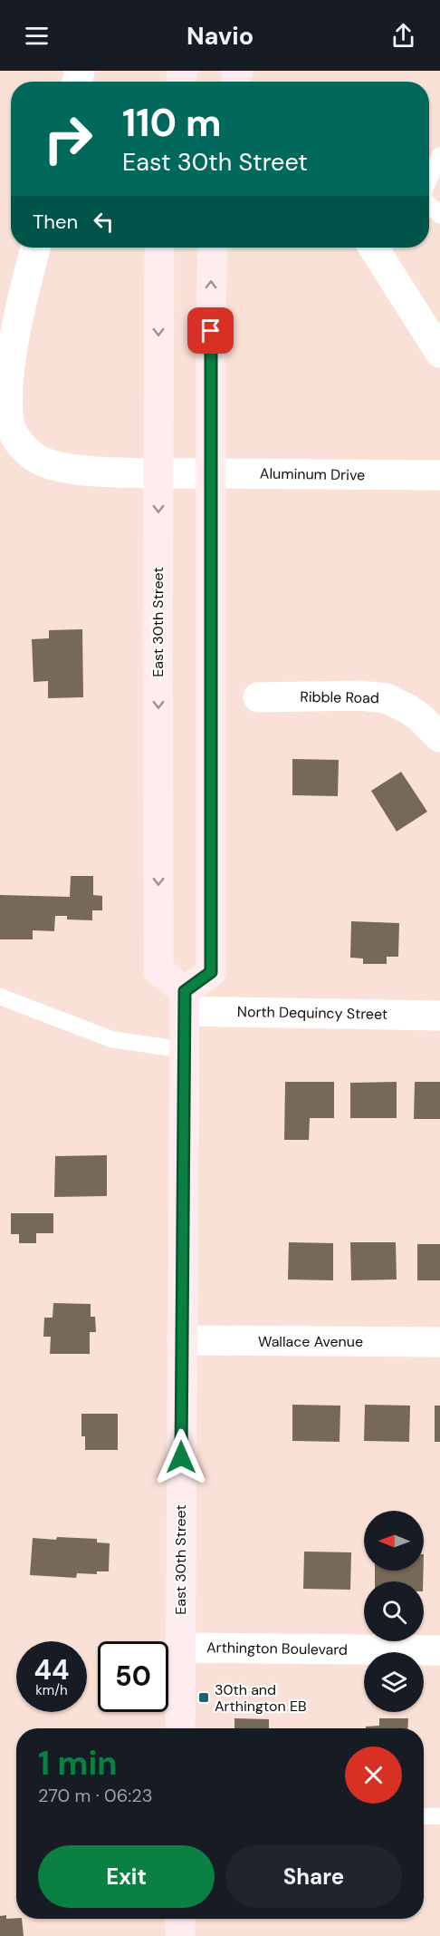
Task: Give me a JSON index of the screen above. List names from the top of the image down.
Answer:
{
  "streets": {
    "main road": ["East 30th Street"],
    "street": [
      "Aluminum Drive",
      "Ribble Road",
      "North Dequincy Street",
      "Wallace Avenue",
      "Arthington Boulevard"
    ]
  },
  "crossings": [
    ["Aluminum Drive", "East 30th Street"],
    ["East 30th Street", "North Dequincy Street"],
    ["East 30th Street", "Wallace Avenue"],
    ["East 30th Street", "Arthington Boulevard"]
  ],
  "places": {
    "transit": ["30th and Arthington EB"]
  },
  "north": "left",
  "page": {
    "header": "Navio",
    "turn": ["110 m", "East 30th Street"],
    "then": "Then",
    "speed": "44 km/h",
    "limit": "50",
    "heading": ["1 min", "270 m · 06:23"],
    "buttons": ["Exit", "Share"]
  }
}
